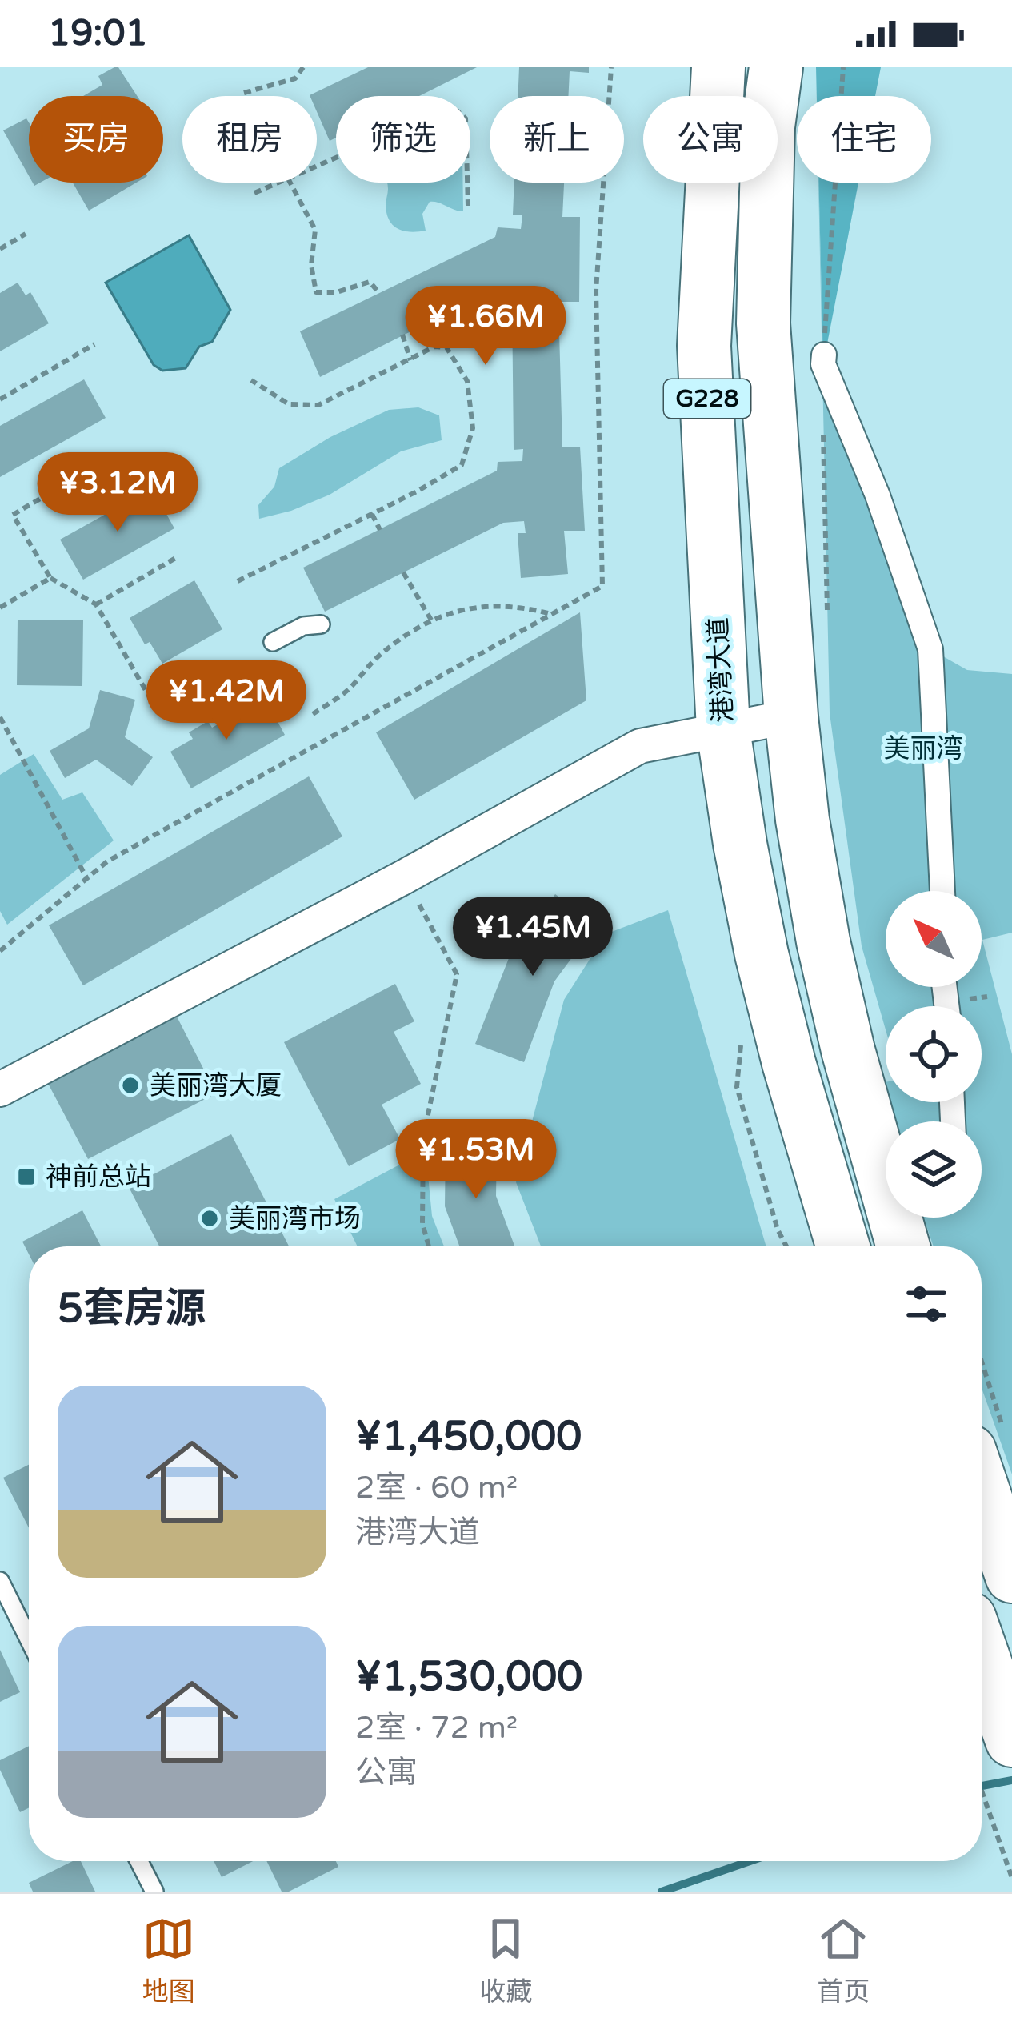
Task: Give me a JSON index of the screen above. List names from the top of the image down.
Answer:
{
  "streets": {
    "highway": ["G228", "港湾大道"]
  },
  "parks": ["美丽湾"],
  "places": {
    "other": ["美丽湾大厦", "美丽湾市场"],
    "transit": ["神前总站"]
  },
  "north": "top left",
  "page": {
    "status": "19:01",
    "chip": [
      "买房",
      "租房",
      "筛选",
      "新上",
      "公寓",
      "住宅"
    ],
    "price": [
      "¥1.66M",
      "¥3.12M",
      "¥1.42M",
      "¥1.45M",
      "¥1.53M"
    ],
    "heading": "5套房源",
    "list": [
      {
        "name": "¥1,450,000",
        "note": "2室 · 60 m² · 港湾大道"
      },
      {
        "name": "¥1,530,000",
        "note": "2室 · 72 m² · 公寓"
      }
    ],
    "tabs": ["地图", "收藏", "首页"]
  }
}
